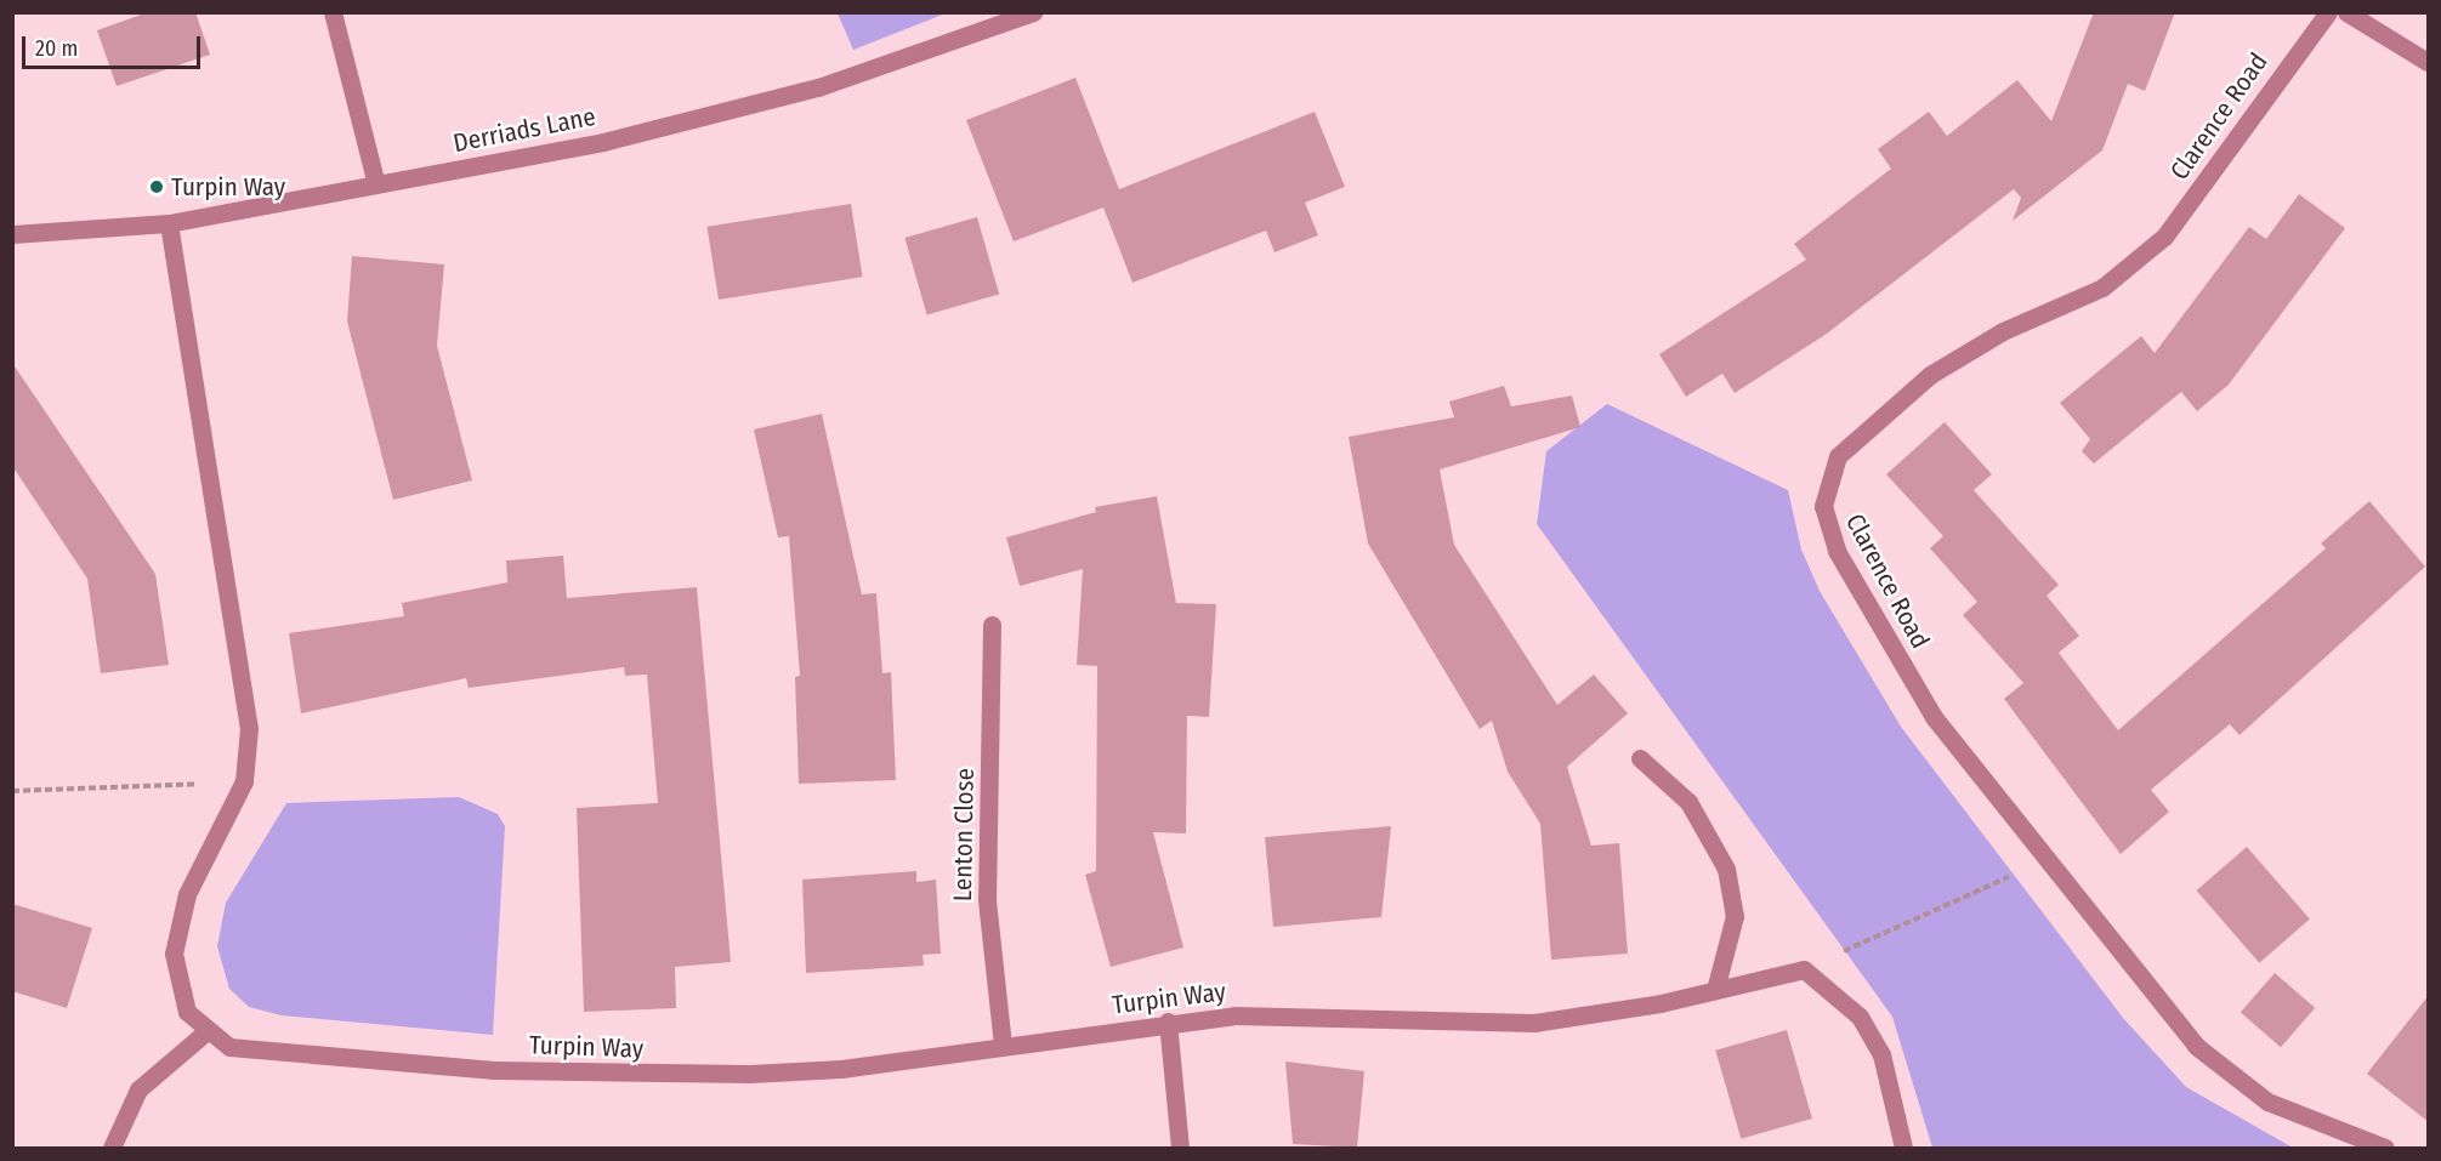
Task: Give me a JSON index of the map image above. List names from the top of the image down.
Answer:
{
  "streets": {
    "street": [
      "Clarence Road",
      "Derriads Lane",
      "Lenton Close",
      "Turpin Way"
    ]
  },
  "crossings": [
    ["Lenton Close", "Turpin Way"]
  ],
  "places": ["Turpin Way"],
  "scale_bar": "20 m"
}
